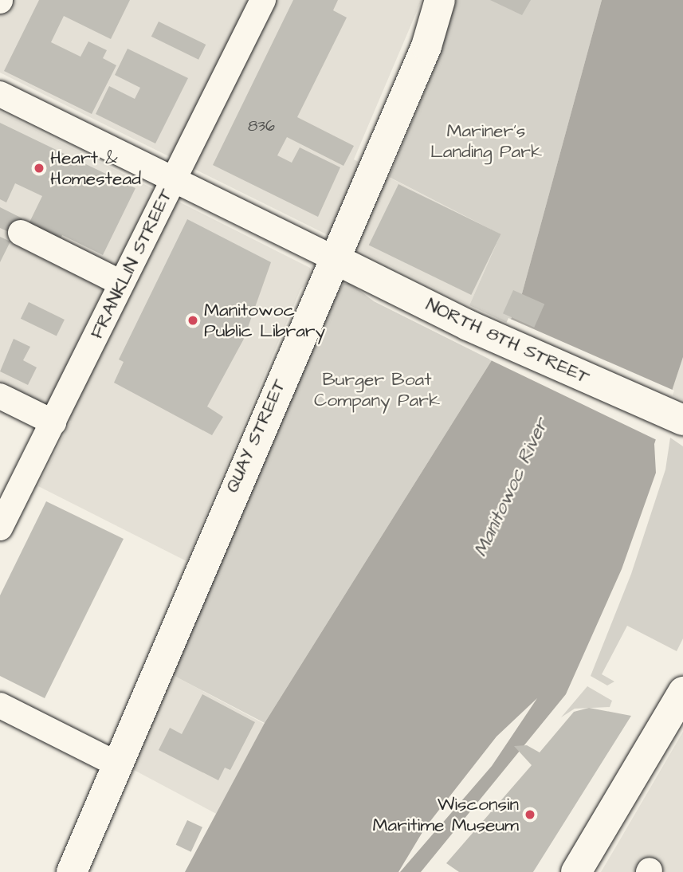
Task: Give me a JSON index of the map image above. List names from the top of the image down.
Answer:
{
  "streets": {
    "main road": ["NORTH 8TH STREET", "QUAY STREET"],
    "street": ["FRANKLIN STREET"]
  },
  "crossings": [
    ["NORTH 8TH STREET", "QUAY STREET"]
  ],
  "water": ["Manitowoc River"],
  "parks": ["Mariner's Landing Park", "Burger Boat Company Park"],
  "places": ["Heart & Homestead", "Manitowoc Public Library", "Wisconsin Maritime Museum"],
  "house_numbers": ["836"]
}
